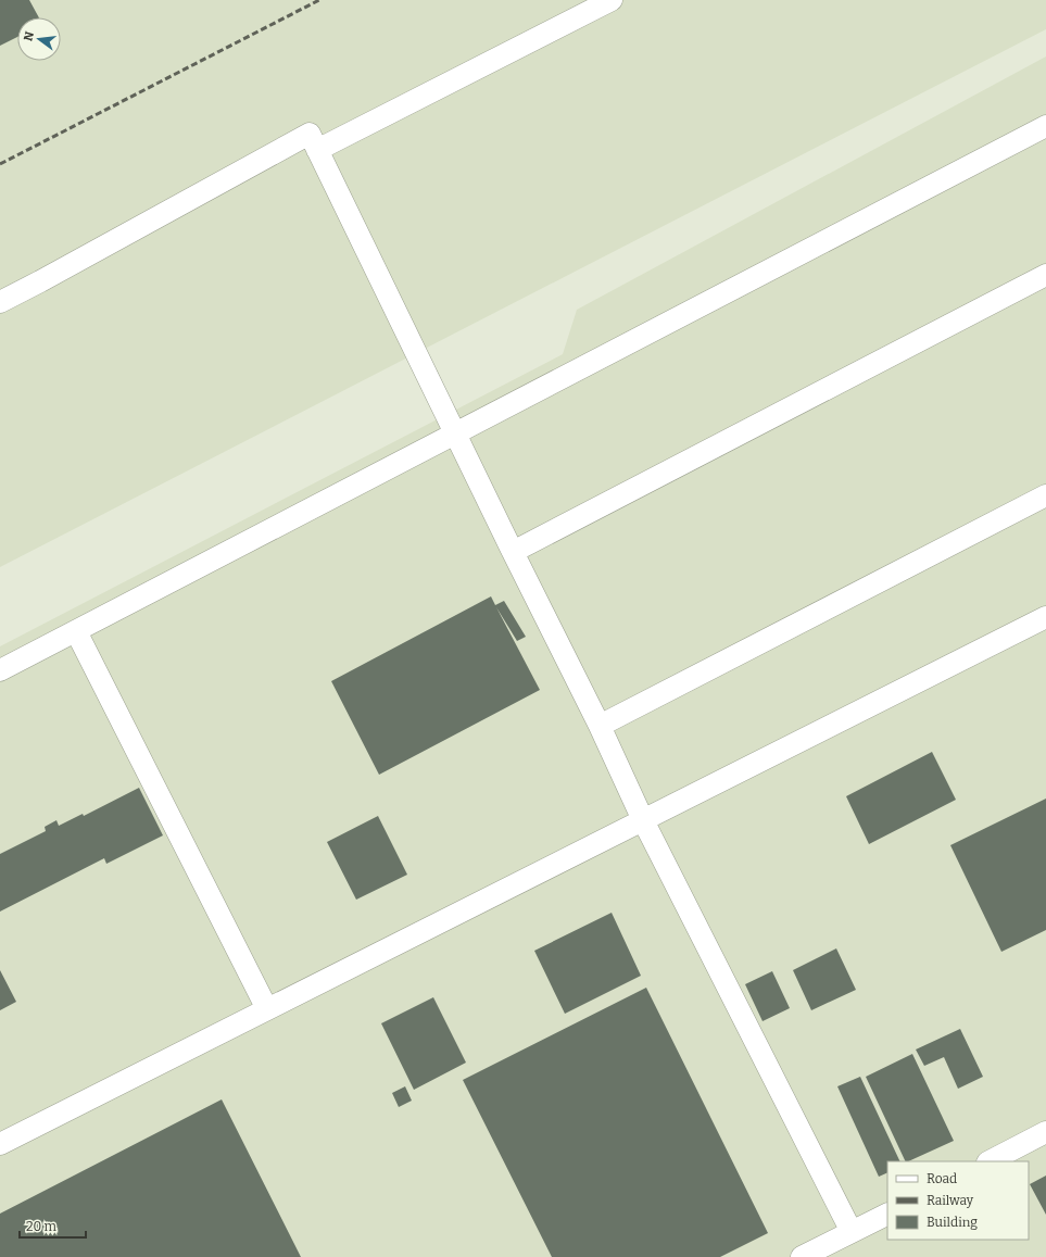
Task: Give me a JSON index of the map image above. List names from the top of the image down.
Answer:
{
  "legend": ["Road", "Railway", "Building"],
  "scale_bar": "20 m",
  "north": "left"
}
